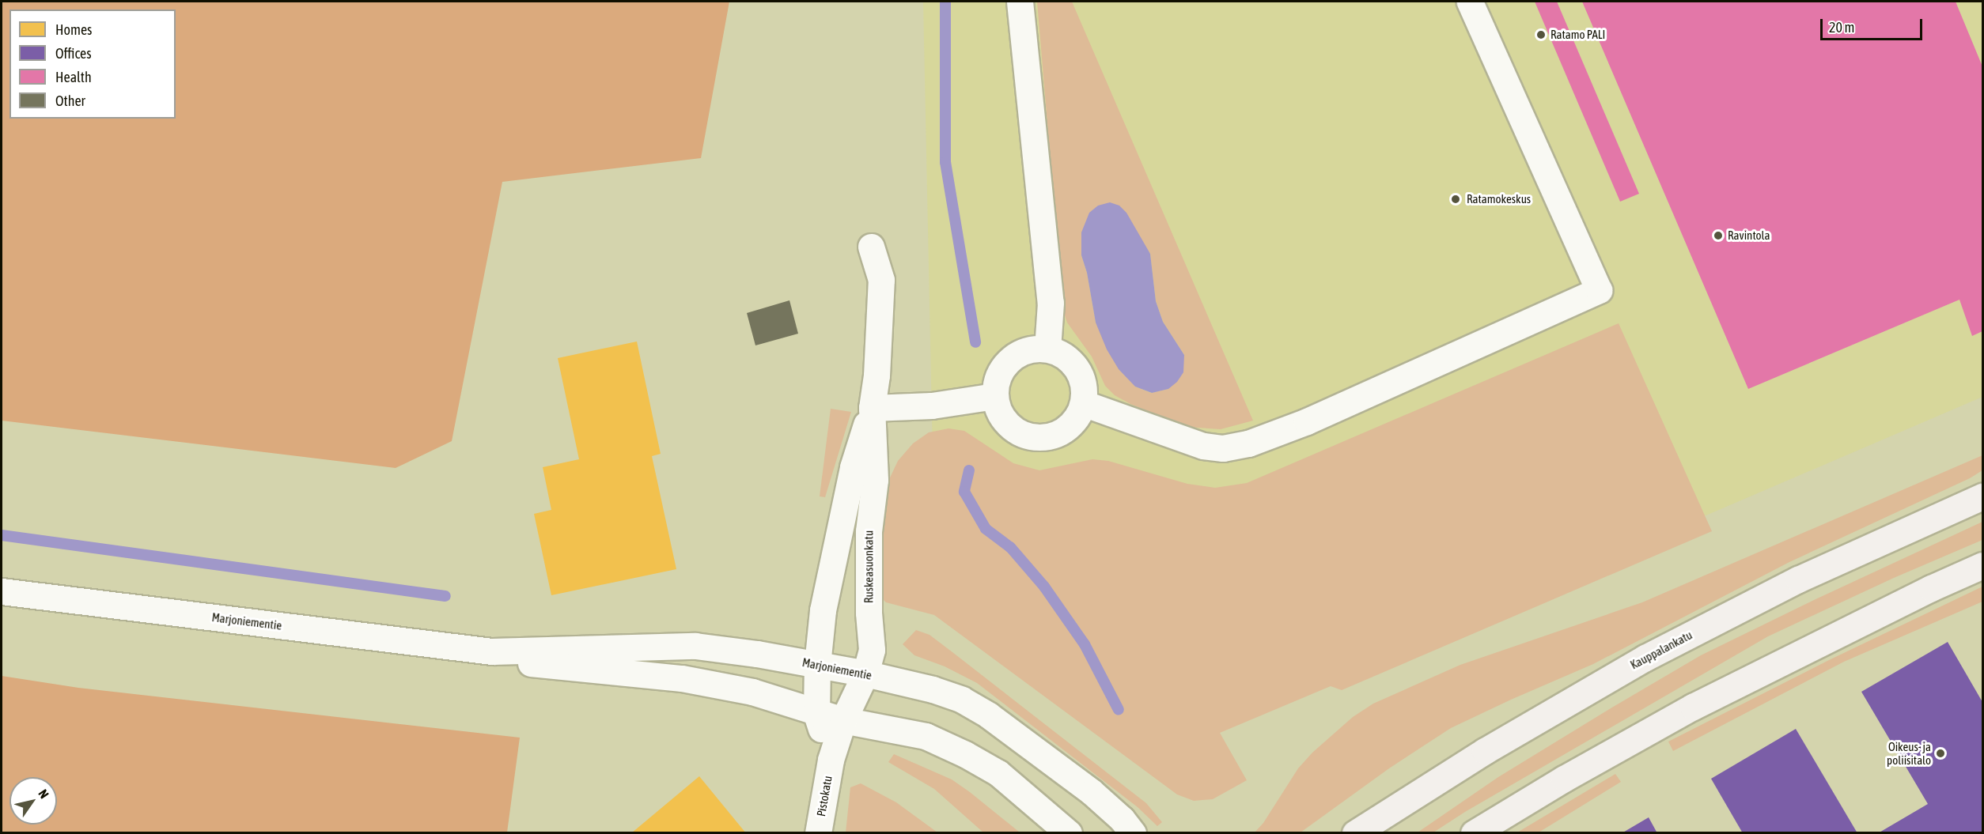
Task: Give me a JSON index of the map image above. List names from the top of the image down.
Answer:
{
  "streets": {
    "main road": ["Kauppalankatu"],
    "street": ["Ruskeasuonkatu", "Marjoniementie", "Pistokatu"]
  },
  "crossings": [
    ["Ruskeasuonkatu", "Marjoniementie"],
    ["Ruskeasuonkatu", "Pistokatu"],
    ["Marjoniementie", "Pistokatu"]
  ],
  "places": [
    "Ratamo PALI",
    "Ratamokeskus",
    "Ravintola",
    "Oikeus- ja poliisitalo"
  ],
  "legend": [
    "Homes",
    "Offices",
    "Health",
    "Other"
  ],
  "scale_bar": "20 m",
  "north": "top right"
}
